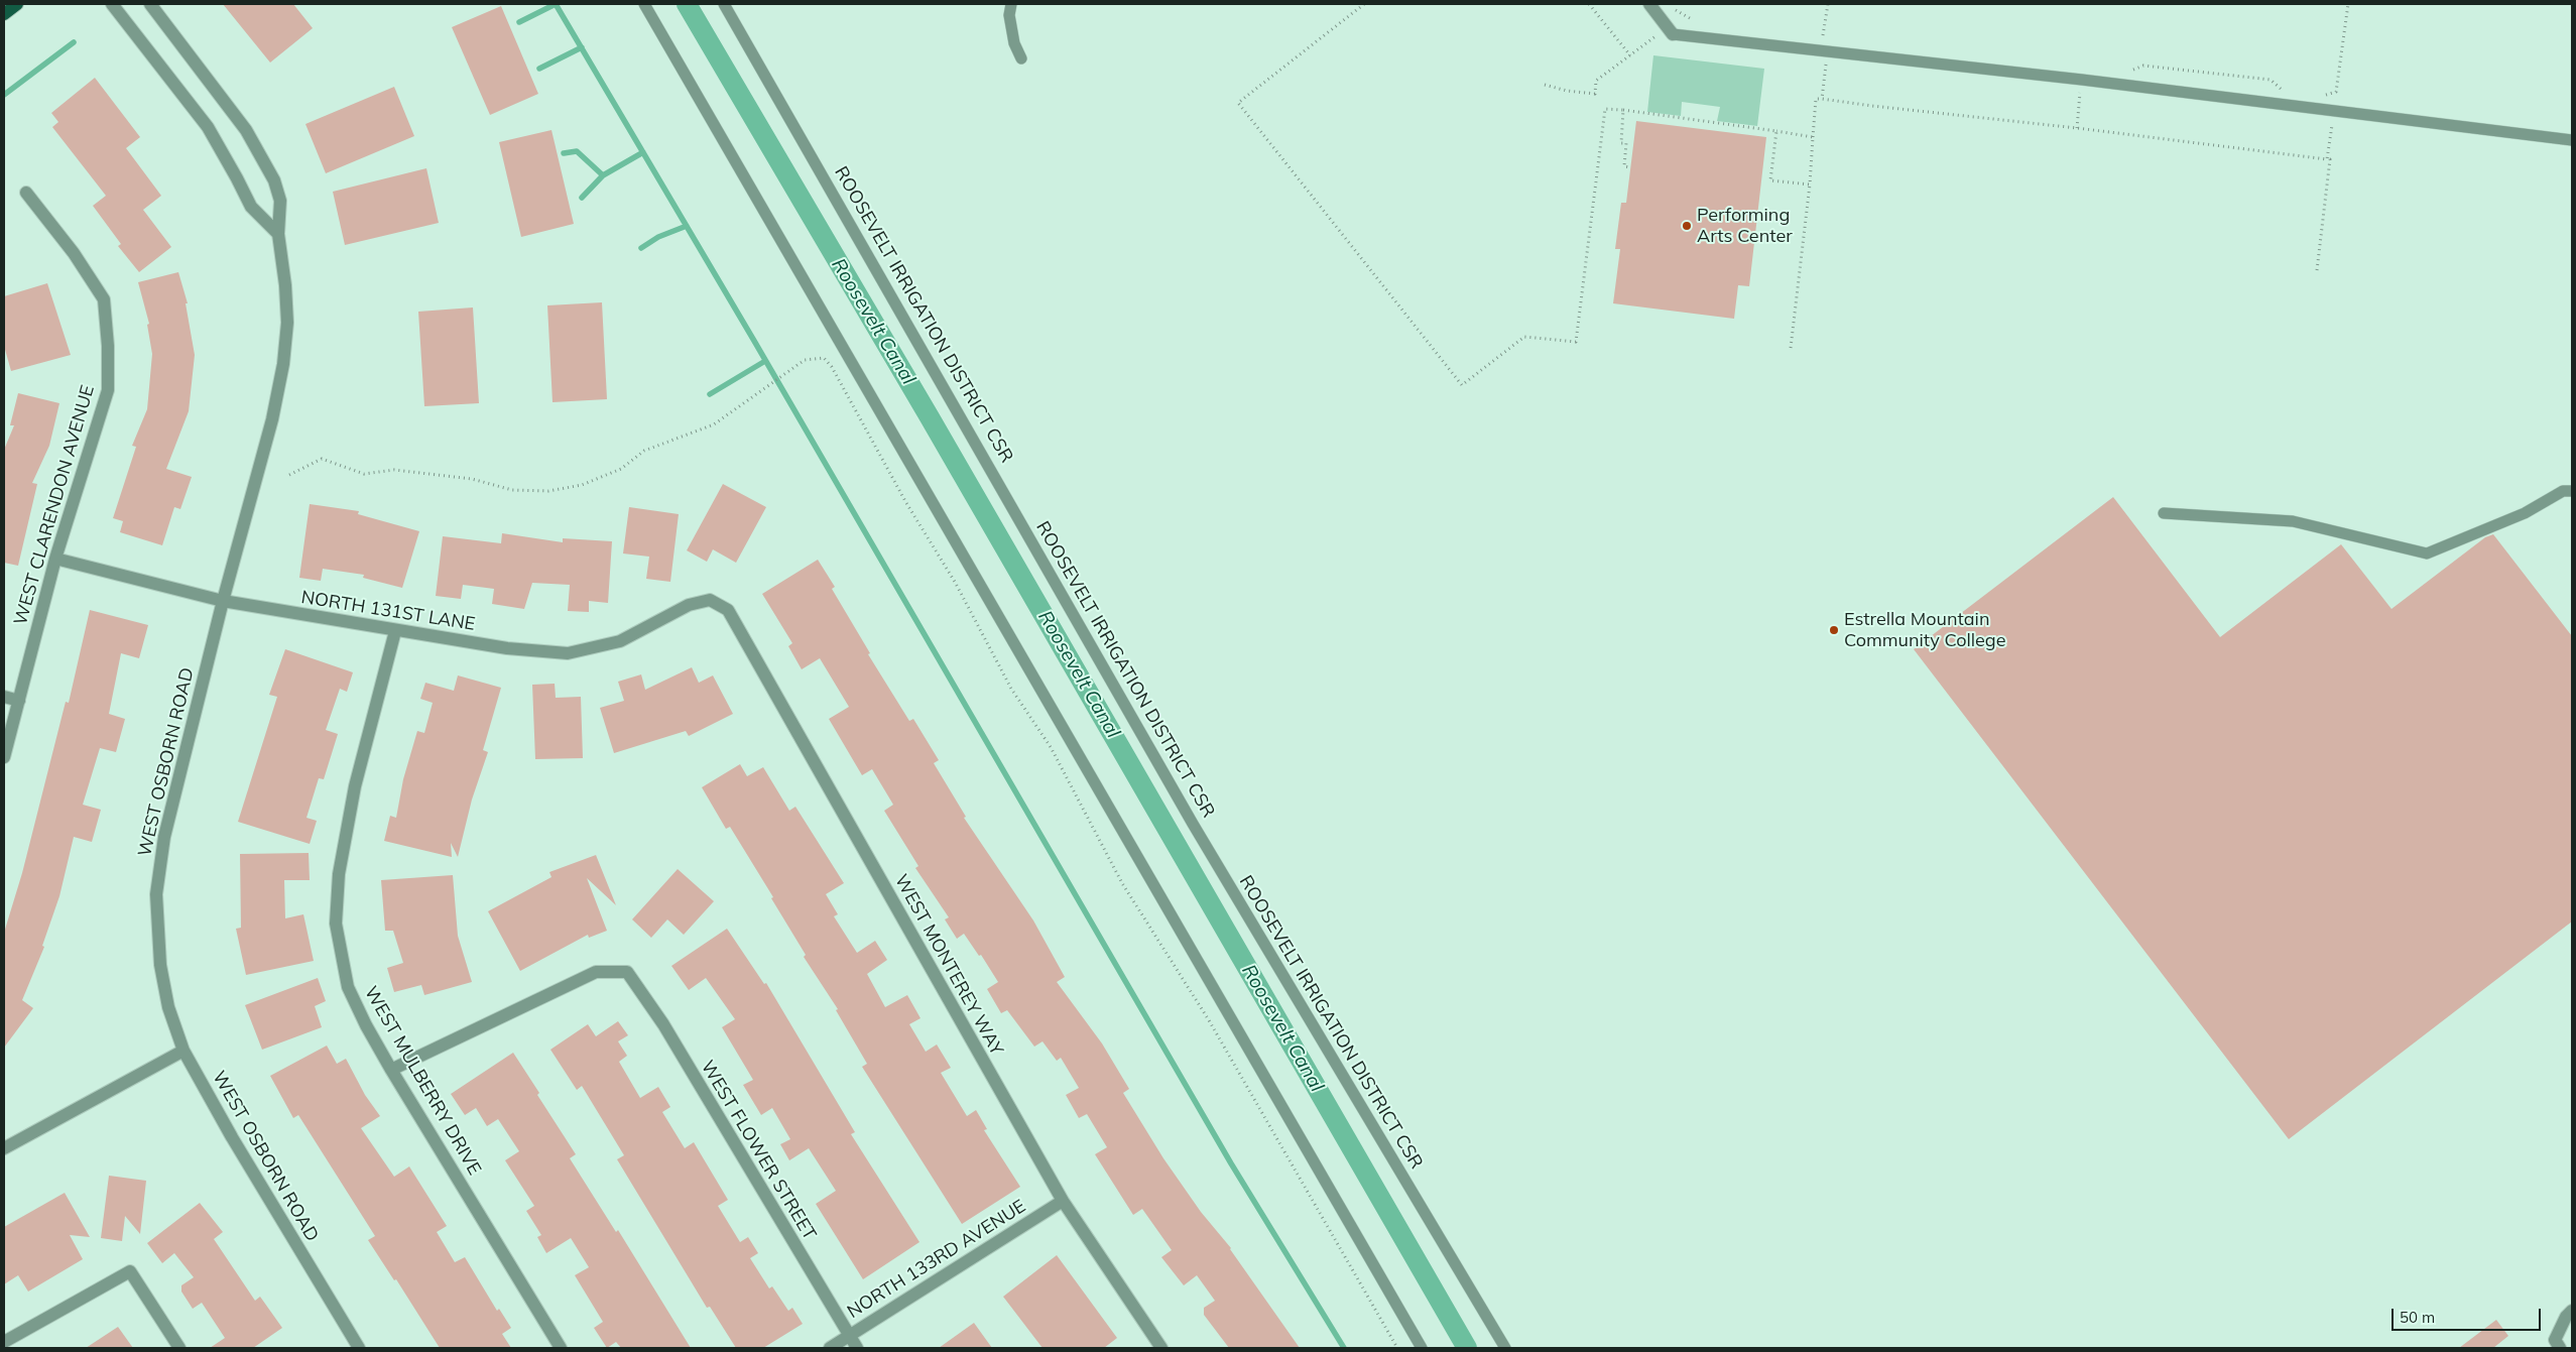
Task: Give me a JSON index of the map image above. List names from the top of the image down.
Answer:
{
  "streets": {
    "street": [
      "WEST CLARENDON AVENUE",
      "NORTH 131ST LANE",
      "WEST OSBORN ROAD",
      "WEST MONTEREY WAY",
      "WEST MULBERRY DRIVE",
      "WEST FLOWER STREET",
      "NORTH 133RD AVENUE"
    ],
    "lane": ["ROOSEVELT IRRIGATION DISTRICT CSR"]
  },
  "crossings": [
    ["WEST CLARENDON AVENUE", "NORTH 131ST LANE"],
    ["NORTH 131ST LANE", "WEST OSBORN ROAD"],
    ["NORTH 131ST LANE", "WEST MONTEREY WAY"],
    ["NORTH 131ST LANE", "WEST MULBERRY DRIVE"],
    ["WEST MONTEREY WAY", "NORTH 133RD AVENUE"],
    ["WEST MULBERRY DRIVE", "WEST FLOWER STREET"],
    ["WEST FLOWER STREET", "NORTH 133RD AVENUE"]
  ],
  "water": ["Roosevelt Canal"],
  "places": ["Performing Arts Center", "Estrella Mountain Community College"],
  "scale_bar": "50 m"
}
